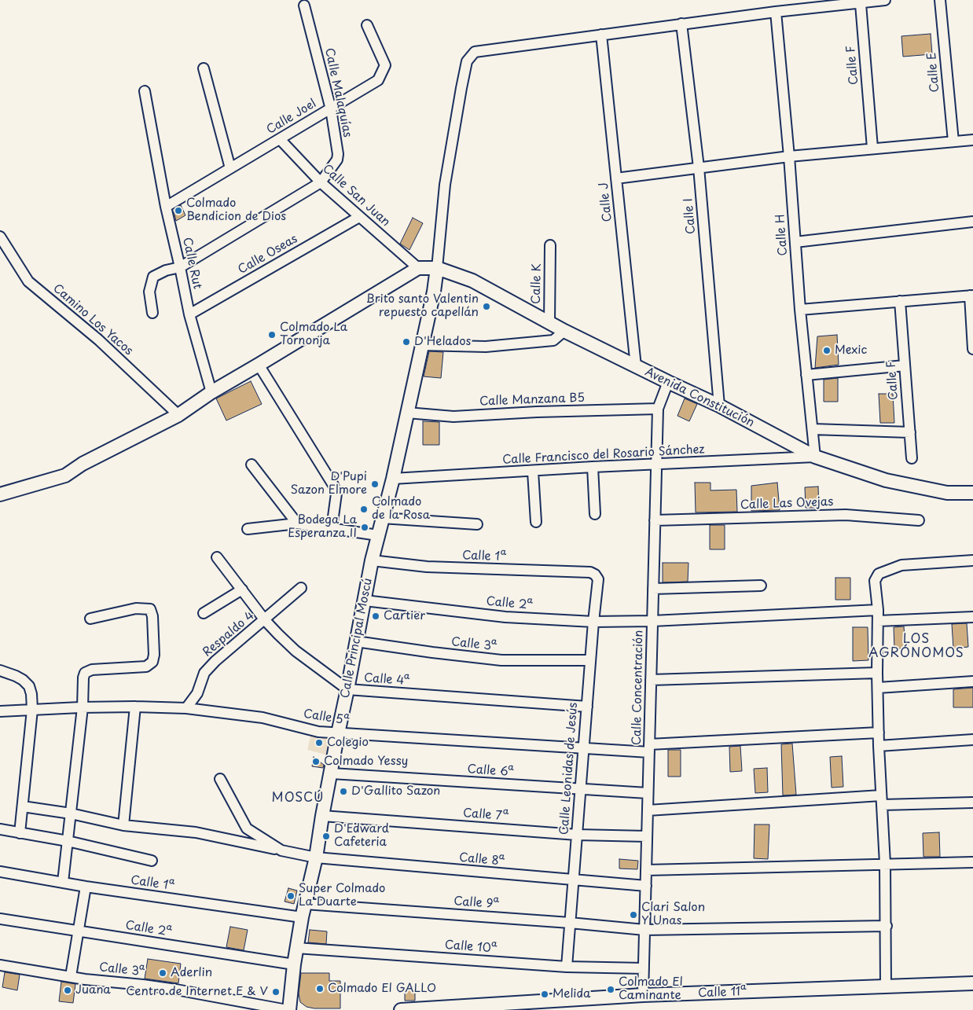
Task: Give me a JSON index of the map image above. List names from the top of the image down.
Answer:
{
  "streets": {
    "street": [
      "Calle F",
      "Calle E",
      "Calle Malaquías",
      "Calle Joel",
      "Calle San Juan",
      "Calle J",
      "Calle I",
      "Calle H",
      "Calle Oseas",
      "Calle Rut",
      "Calle K",
      "Camino Los Yacos",
      "Avenida Constitución",
      "Calle Manzana B5",
      "Calle Francisco del Rosario Sánchez",
      "Calle Las Ovejas",
      "Calle 1ª",
      "Calle 2ª",
      "Respaldo 4",
      "Calle Principal Moscú",
      "Calle 3ª",
      "Calle 4ª",
      "Calle Concentración",
      "Calle 5ª",
      "Calle Leonidas de Jesús",
      "Calle 6ª",
      "Calle 7ª",
      "Calle 8ª",
      "Calle 9ª",
      "Calle 10ª",
      "Calle 11ª"
    ]
  },
  "crossings": [
    ["Calle Malaquías", "Calle Joel"],
    ["Calle Malaquías", "Calle San Juan"],
    ["Calle Malaquías", "Calle Rut"],
    ["Calle Joel", "Calle San Juan"],
    ["Calle Joel", "Calle Rut"],
    ["Calle San Juan", "Calle Oseas"],
    ["Calle San Juan", "Avenida Constitución"],
    ["Calle J", "Avenida Constitución"],
    ["Calle I", "Avenida Constitución"],
    ["Calle H", "Avenida Constitución"],
    ["Calle H", "Calle Francisco del Rosario Sánchez"],
    ["Calle Oseas", "Calle Rut"],
    ["Calle K", "Avenida Constitución"],
    ["Avenida Constitución", "Calle Francisco del Rosario Sánchez"],
    ["Avenida Constitución", "Calle Principal Moscú"],
    ["Avenida Constitución", "Calle Concentración"],
    ["Calle Manzana B5", "Calle Principal Moscú"],
    ["Calle Manzana B5", "Calle Concentración"],
    ["Calle Francisco del Rosario Sánchez", "Calle Principal Moscú"],
    ["Calle Francisco del Rosario Sánchez", "Calle Concentración"],
    ["Calle Las Ovejas", "Calle Concentración"],
    ["Calle 1ª", "Calle Principal Moscú"],
    ["Calle 1ª", "Calle Leonidas de Jesús"],
    ["Calle 2ª", "Calle Principal Moscú"],
    ["Calle 2ª", "Calle Concentración"],
    ["Calle 2ª", "Calle Leonidas de Jesús"],
    ["Respaldo 4", "Calle 4ª"],
    ["Respaldo 4", "Calle 5ª"],
    ["Calle Principal Moscú", "Calle 3ª"],
    ["Calle Principal Moscú", "Calle 4ª"],
    ["Calle Principal Moscú", "Calle 5ª"],
    ["Calle Principal Moscú", "Calle 6ª"],
    ["Calle Principal Moscú", "Calle 7ª"],
    ["Calle Principal Moscú", "Calle 8ª"],
    ["Calle Principal Moscú", "Calle 9ª"],
    ["Calle Principal Moscú", "Calle 10ª"],
    ["Calle 3ª", "Calle Leonidas de Jesús"],
    ["Calle 4ª", "Calle Leonidas de Jesús"],
    ["Calle Concentración", "Calle 5ª"],
    ["Calle Concentración", "Calle 6ª"],
    ["Calle Concentración", "Calle 7ª"],
    ["Calle Concentración", "Calle 8ª"],
    ["Calle Concentración", "Calle 9ª"],
    ["Calle Concentración", "Calle 10ª"],
    ["Calle Concentración", "Calle 11ª"],
    ["Calle 5ª", "Calle Leonidas de Jesús"],
    ["Calle Leonidas de Jesús", "Calle 6ª"],
    ["Calle Leonidas de Jesús", "Calle 7ª"],
    ["Calle Leonidas de Jesús", "Calle 8ª"],
    ["Calle Leonidas de Jesús", "Calle 9ª"],
    ["Calle Leonidas de Jesús", "Calle 10ª"]
  ],
  "districts": ["LOS AGRÓNOMOS", "MOSCÚ"],
  "places": [
    "Colmado Bendicion de Dios",
    "Brito santo Valentin repuesto capellán",
    "Colmado La Tornonja",
    "D'Helados",
    "Mexic",
    "D'Pupi Sazon Elmore",
    "Colmado de la Rosa",
    "Bodega La Esperanza II",
    "Cartier",
    "Colegio",
    "Colmado Yessy",
    "D'Gallito Sazon",
    "D'Edward Cafeteria",
    "Super Colmado La Duarte",
    "Clari Salon Y Unas",
    "Aderlin",
    "Colmado El GALLO",
    "Colmado El Caminante",
    "Juana",
    "Centro de Internet E & V",
    "Melida"
  ]
}
